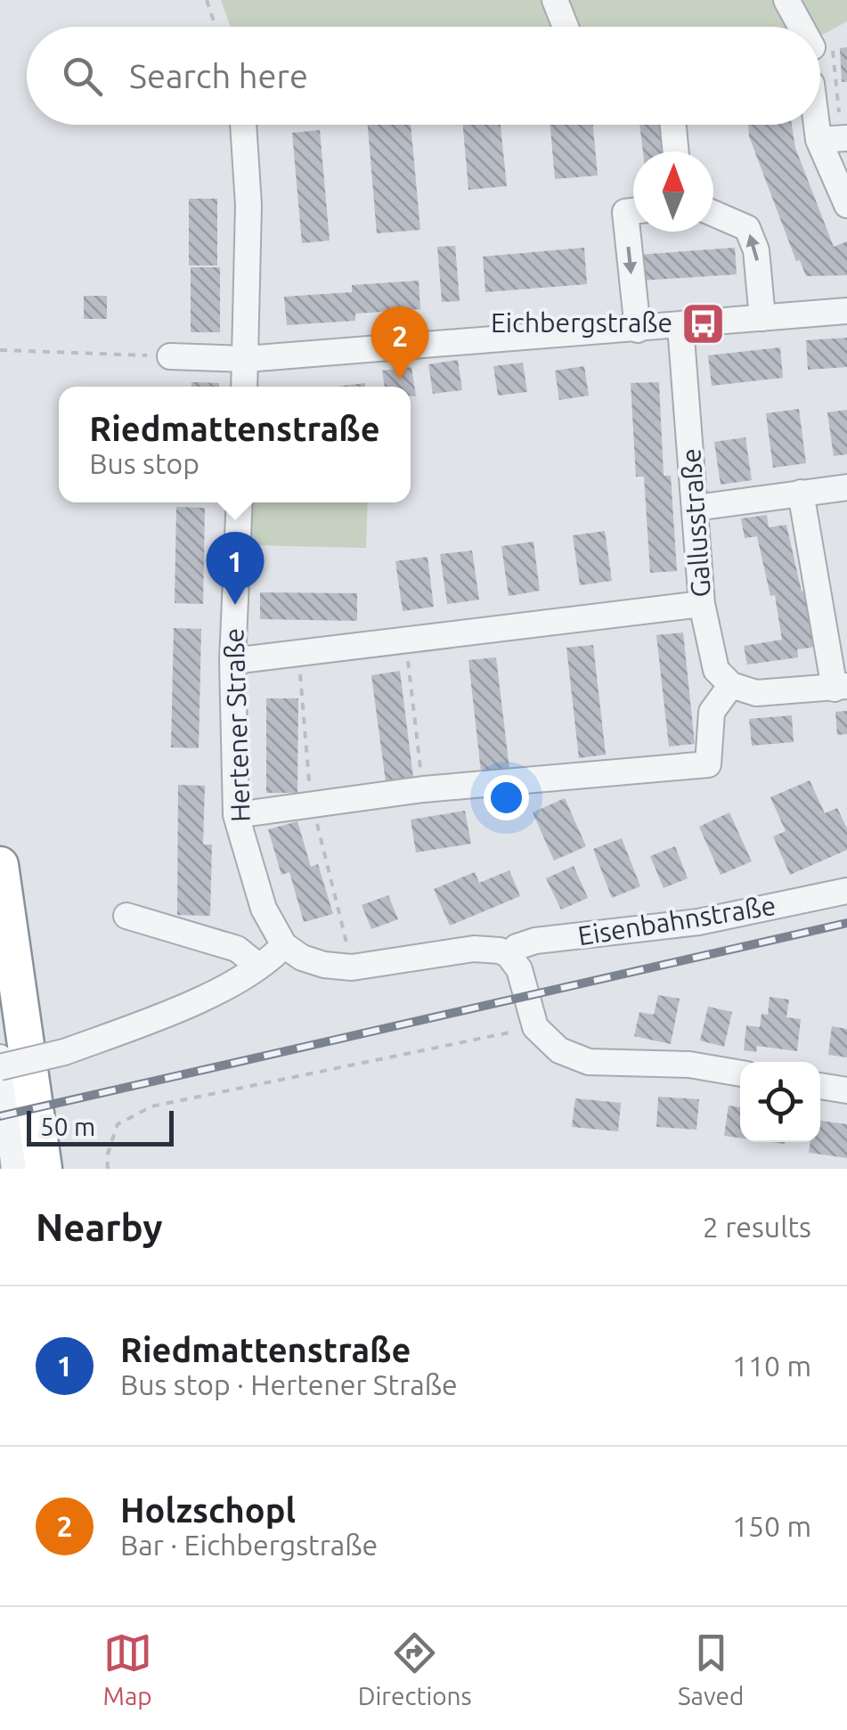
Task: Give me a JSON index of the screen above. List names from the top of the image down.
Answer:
{
  "streets": {
    "street": ["Gallusstraße", "Hertener Straße", "Eisenbahnstraße"]
  },
  "places": {
    "bus stop": ["Eichbergstraße"]
  },
  "scale_bar": "50 m",
  "north": "top",
  "page": {
    "search": "Search here",
    "pins": ["2", "1"],
    "popup": ["Riedmattenstraße", "Bus stop"],
    "scale": "50 m",
    "heading": ["Nearby", "2 results"],
    "list": [
      {
        "mark": "1",
        "name": "Riedmattenstraße",
        "note": "Bus stop · Hertener Straße",
        "value": "110 m"
      },
      {
        "mark": "2",
        "name": "Holzschopl",
        "note": "Bar · Eichbergstraße",
        "value": "150 m"
      }
    ],
    "nav": ["Map", "Directions", "Saved"]
  }
}
